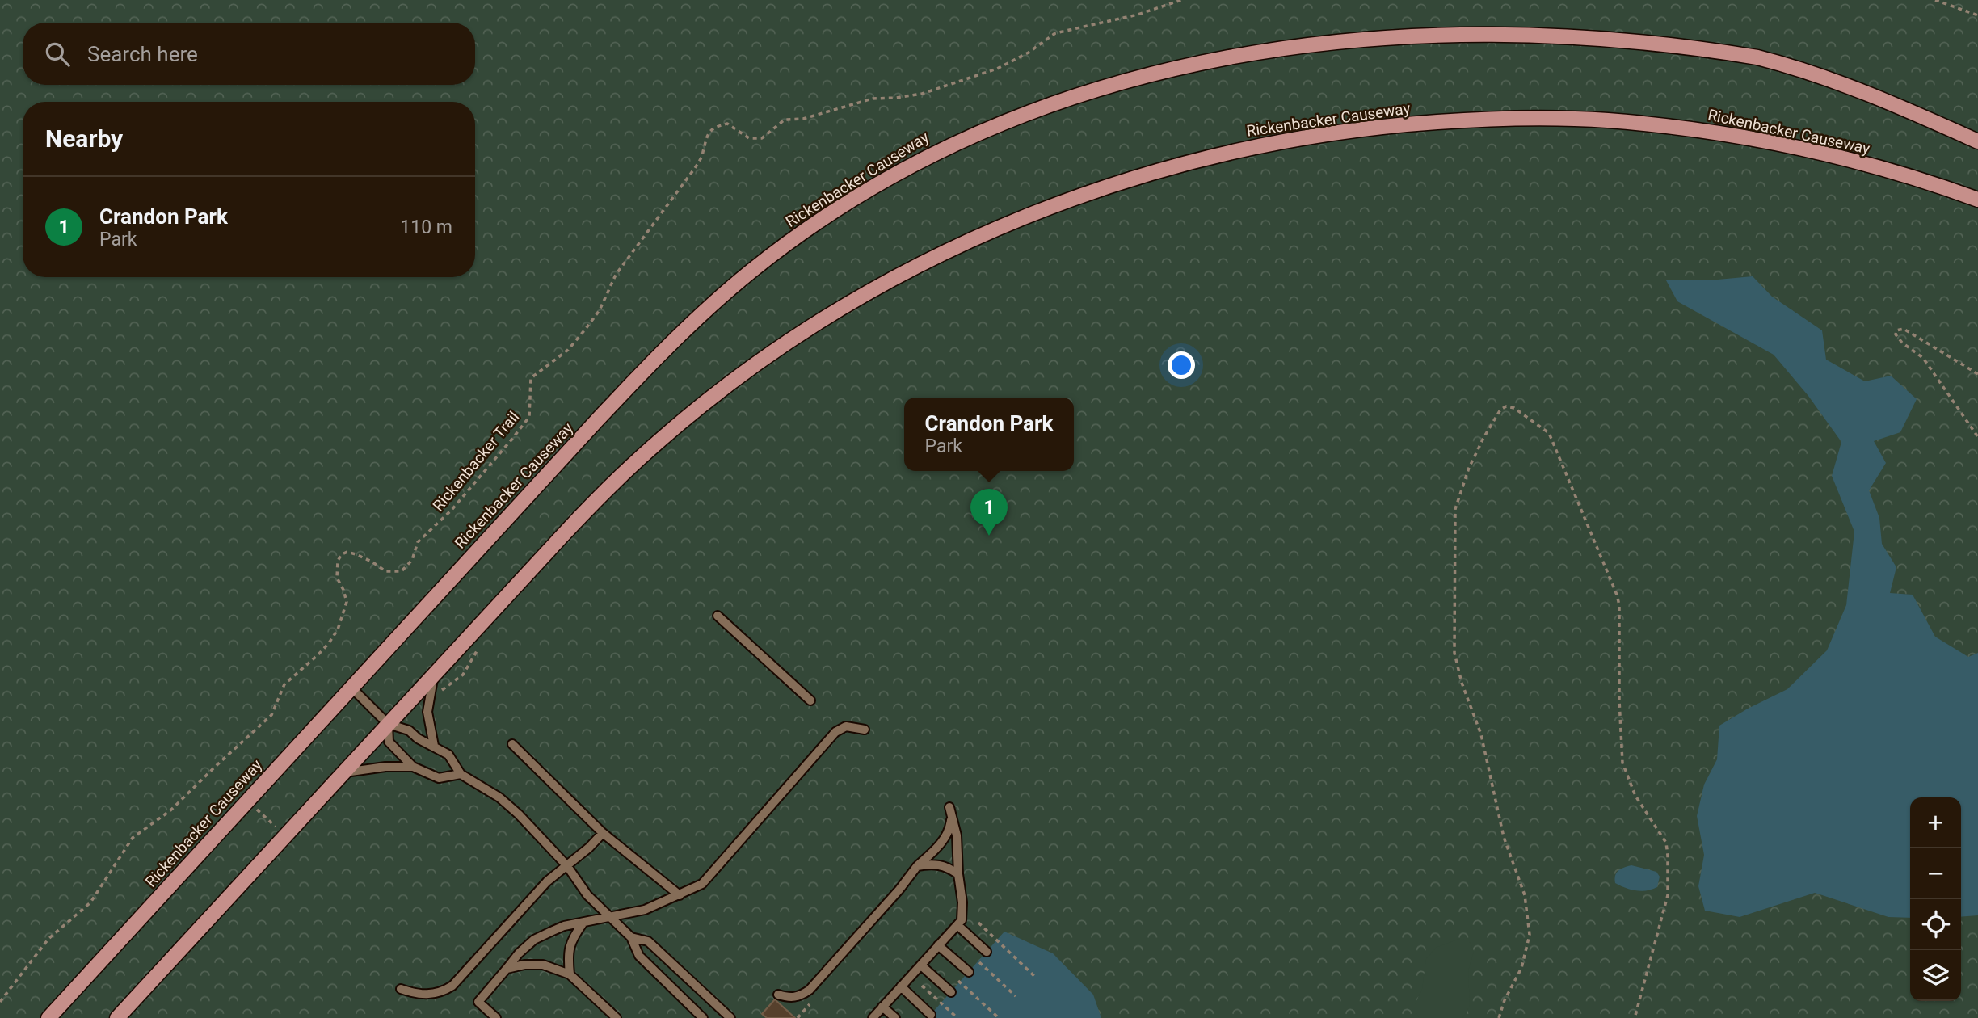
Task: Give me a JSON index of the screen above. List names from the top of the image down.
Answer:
{
  "streets": {
    "main road": ["Rickenbacker Causeway"],
    "path": ["Rickenbacker Trail"]
  },
  "page": {
    "search": "Search here",
    "heading": "Nearby",
    "list": [
      {
        "mark": "1",
        "name": "Crandon Park",
        "note": "Park",
        "value": "110 m"
      }
    ],
    "popup": ["Crandon Park", "Park"],
    "pins": "1",
    "map_buttons": ["+", "−"]
  }
}
